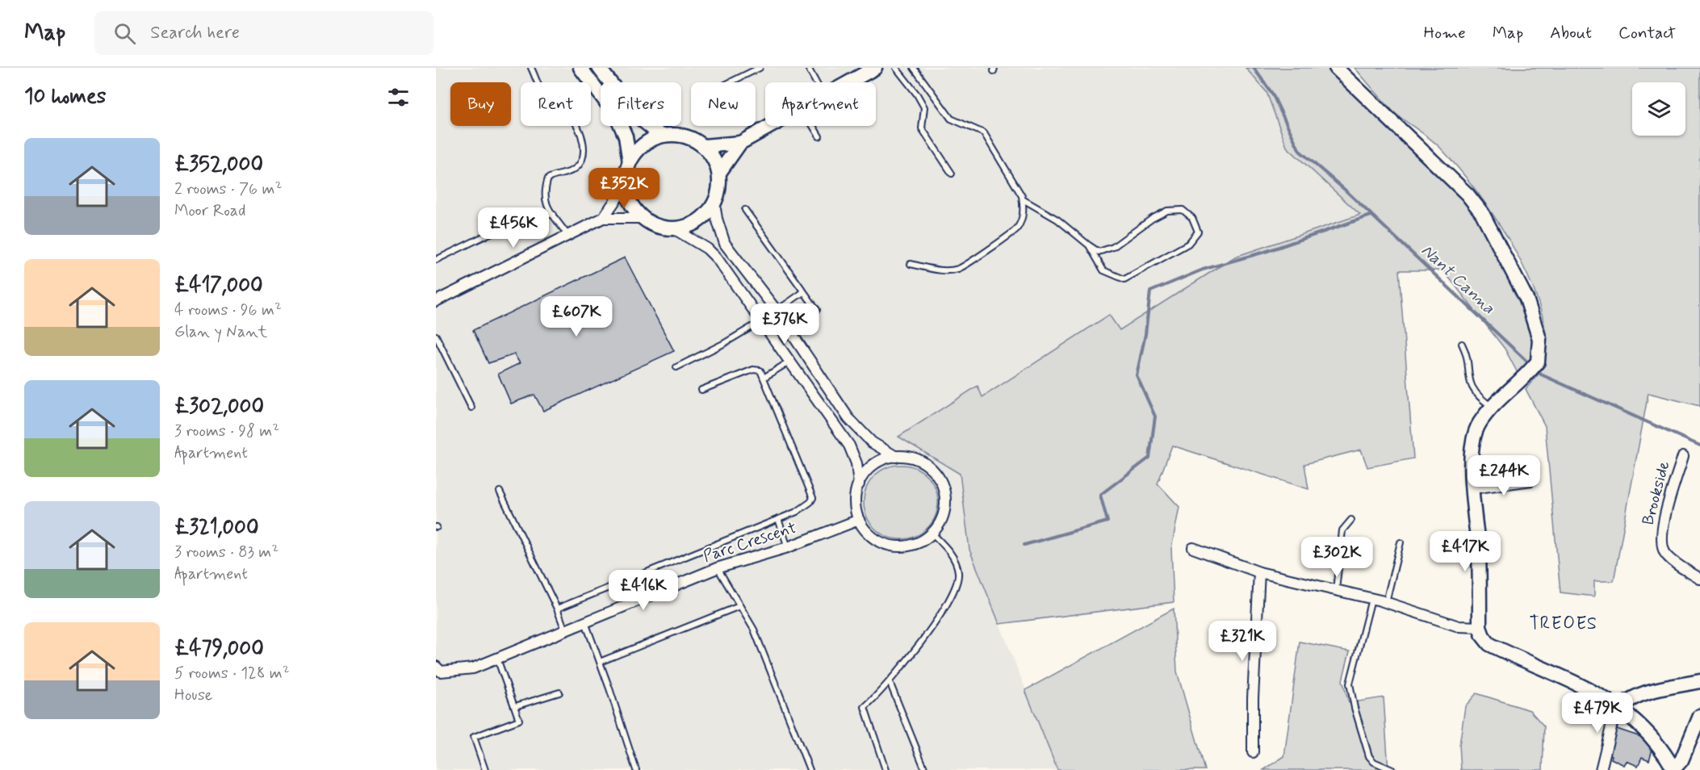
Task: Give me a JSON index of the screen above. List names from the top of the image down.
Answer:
{
  "streets": {
    "street": ["Brookside", "Parc Crescent"]
  },
  "districts": ["TREOES"],
  "water": ["Nant Canna"],
  "page": {
    "header": "Map",
    "search": "Search here",
    "nav": [
      "Home",
      "Map",
      "About",
      "Contact"
    ],
    "heading": "10 homes",
    "chip": [
      "Buy",
      "Rent",
      "Filters",
      "New",
      "Apartment"
    ],
    "list": [
      {
        "name": "£352,000",
        "note": "2 rooms · 76 m² · Moor Road"
      },
      {
        "name": "£417,000",
        "note": "4 rooms · 96 m² · Glan y Nant"
      },
      {
        "name": "£302,000",
        "note": "3 rooms · 98 m² · Apartment"
      },
      {
        "name": "£321,000",
        "note": "3 rooms · 83 m² · Apartment"
      },
      {
        "name": "£479,000",
        "note": "5 rooms · 128 m² · House"
      }
    ],
    "price": [
      "£352K",
      "£456K",
      "£607K",
      "£376K",
      "£244K",
      "£417K",
      "£302K",
      "£416K",
      "£321K",
      "£479K"
    ]
  }
}
